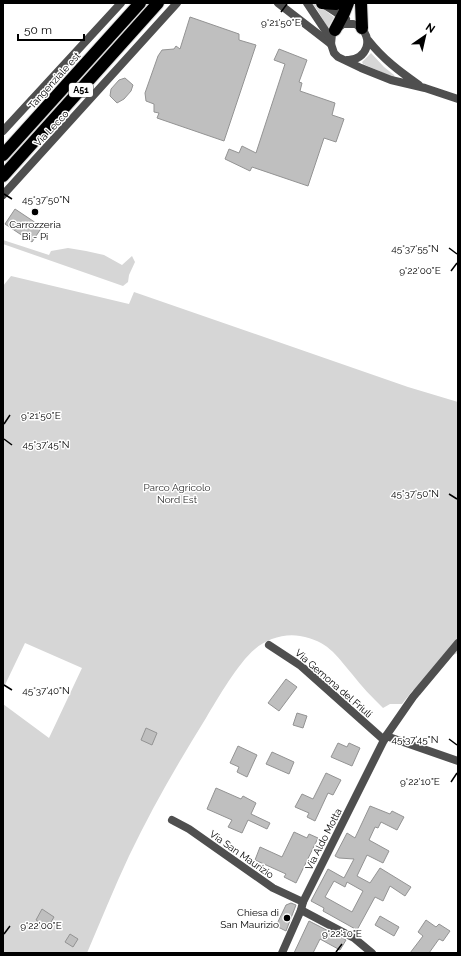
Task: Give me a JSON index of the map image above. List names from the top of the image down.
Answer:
{
  "streets": {
    "highway": ["Tangenziale est", "A51"],
    "street": [
      "Via Lecco",
      "Via Gemona del Friuli",
      "Via Aldo Motta",
      "Via San Maurizio"
    ]
  },
  "crossings": [
    ["Via Gemona del Friuli", "Via Aldo Motta"],
    ["Via Aldo Motta", "Via San Maurizio"]
  ],
  "parks": ["Parco Agricolo Nord Est"],
  "places": ["Carrozzeria Bi - Pi", "Chiesa di San Maurizio"],
  "scale_bar": "50 m",
  "north": "top right",
  "coordinates": [
    "9°21'50\"E",
    "45°37'50\"N",
    "45°37'55\"N",
    "9°22'00\"E",
    "45°37'45\"N",
    "45°37'40\"N",
    "9°22'10\"E"
  ]
}
